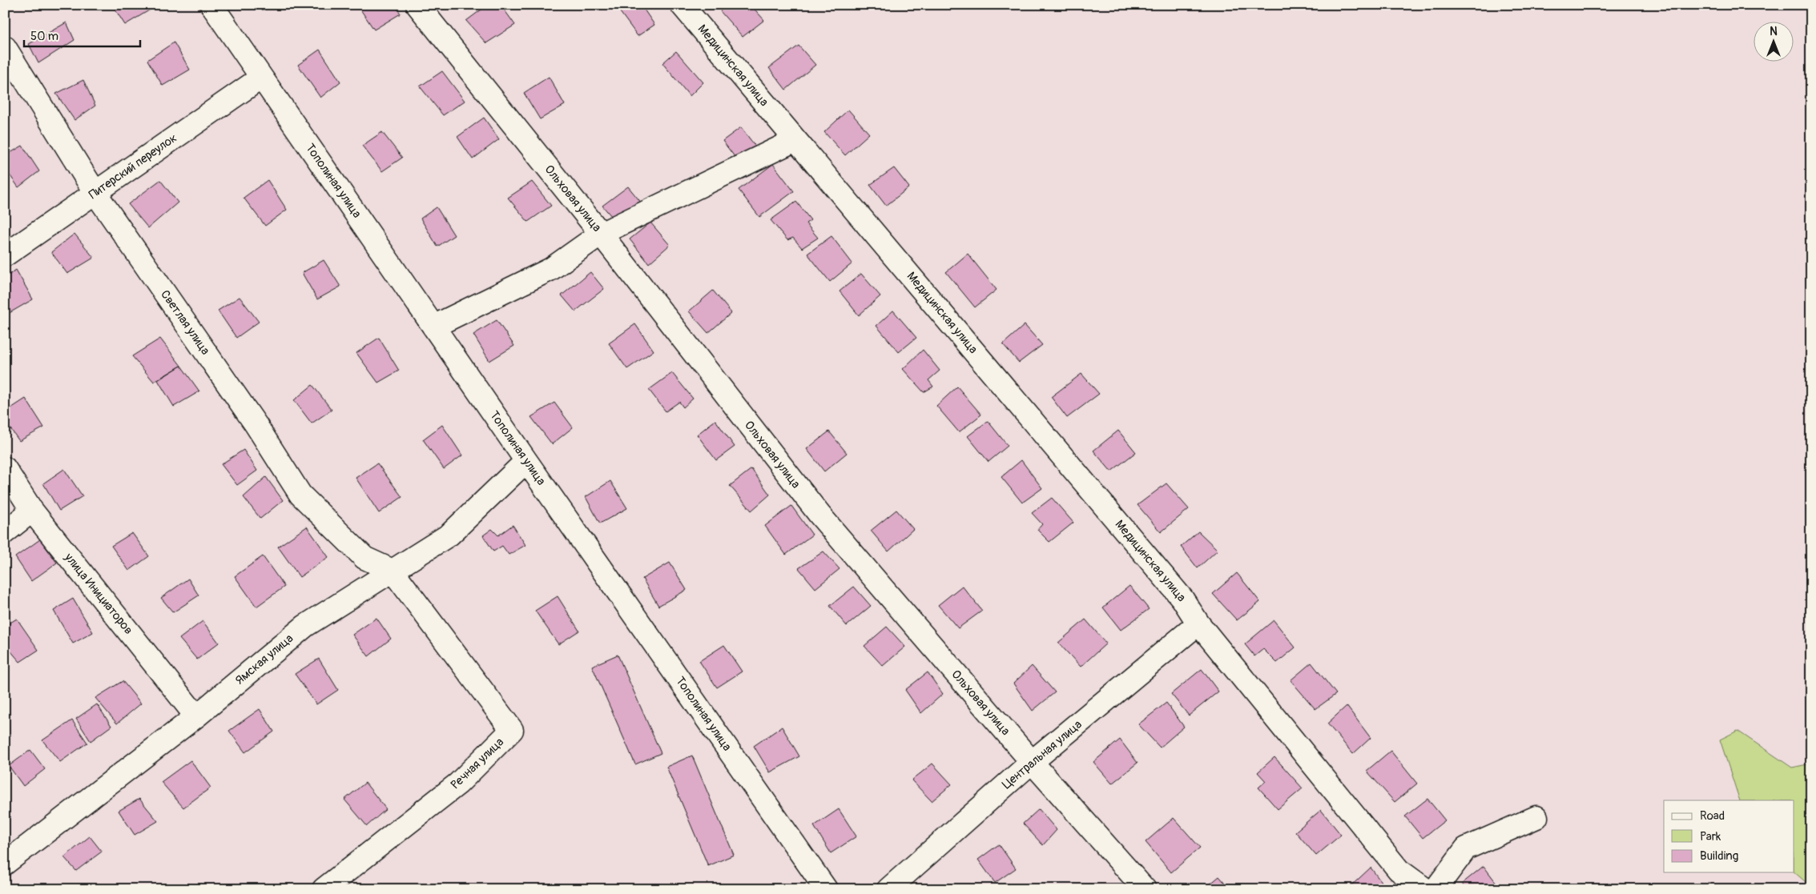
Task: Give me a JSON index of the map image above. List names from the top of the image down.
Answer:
{
  "streets": {
    "street": [
      "Медицинская улица",
      "Питерский переулок",
      "Тополиная улица",
      "Ольховая улица",
      "Светлая улица",
      "улица Инициаторов",
      "Ямская улица",
      "Центральная улица",
      "Речная улица"
    ]
  },
  "crossings": [
    ["Медицинская улица", "Центральная улица"],
    ["Питерский переулок", "Тополиная улица"],
    ["Питерский переулок", "Светлая улица"],
    ["Тополиная улица", "Ямская улица"],
    ["Ольховая улица", "Центральная улица"],
    ["Светлая улица", "Ямская улица"],
    ["Светлая улица", "Речная улица"],
    ["улица Инициаторов", "Ямская улица"],
    ["Ямская улица", "Речная улица"]
  ],
  "legend": ["Road", "Park", "Building"],
  "scale_bar": "50 m",
  "north": "top"
}
